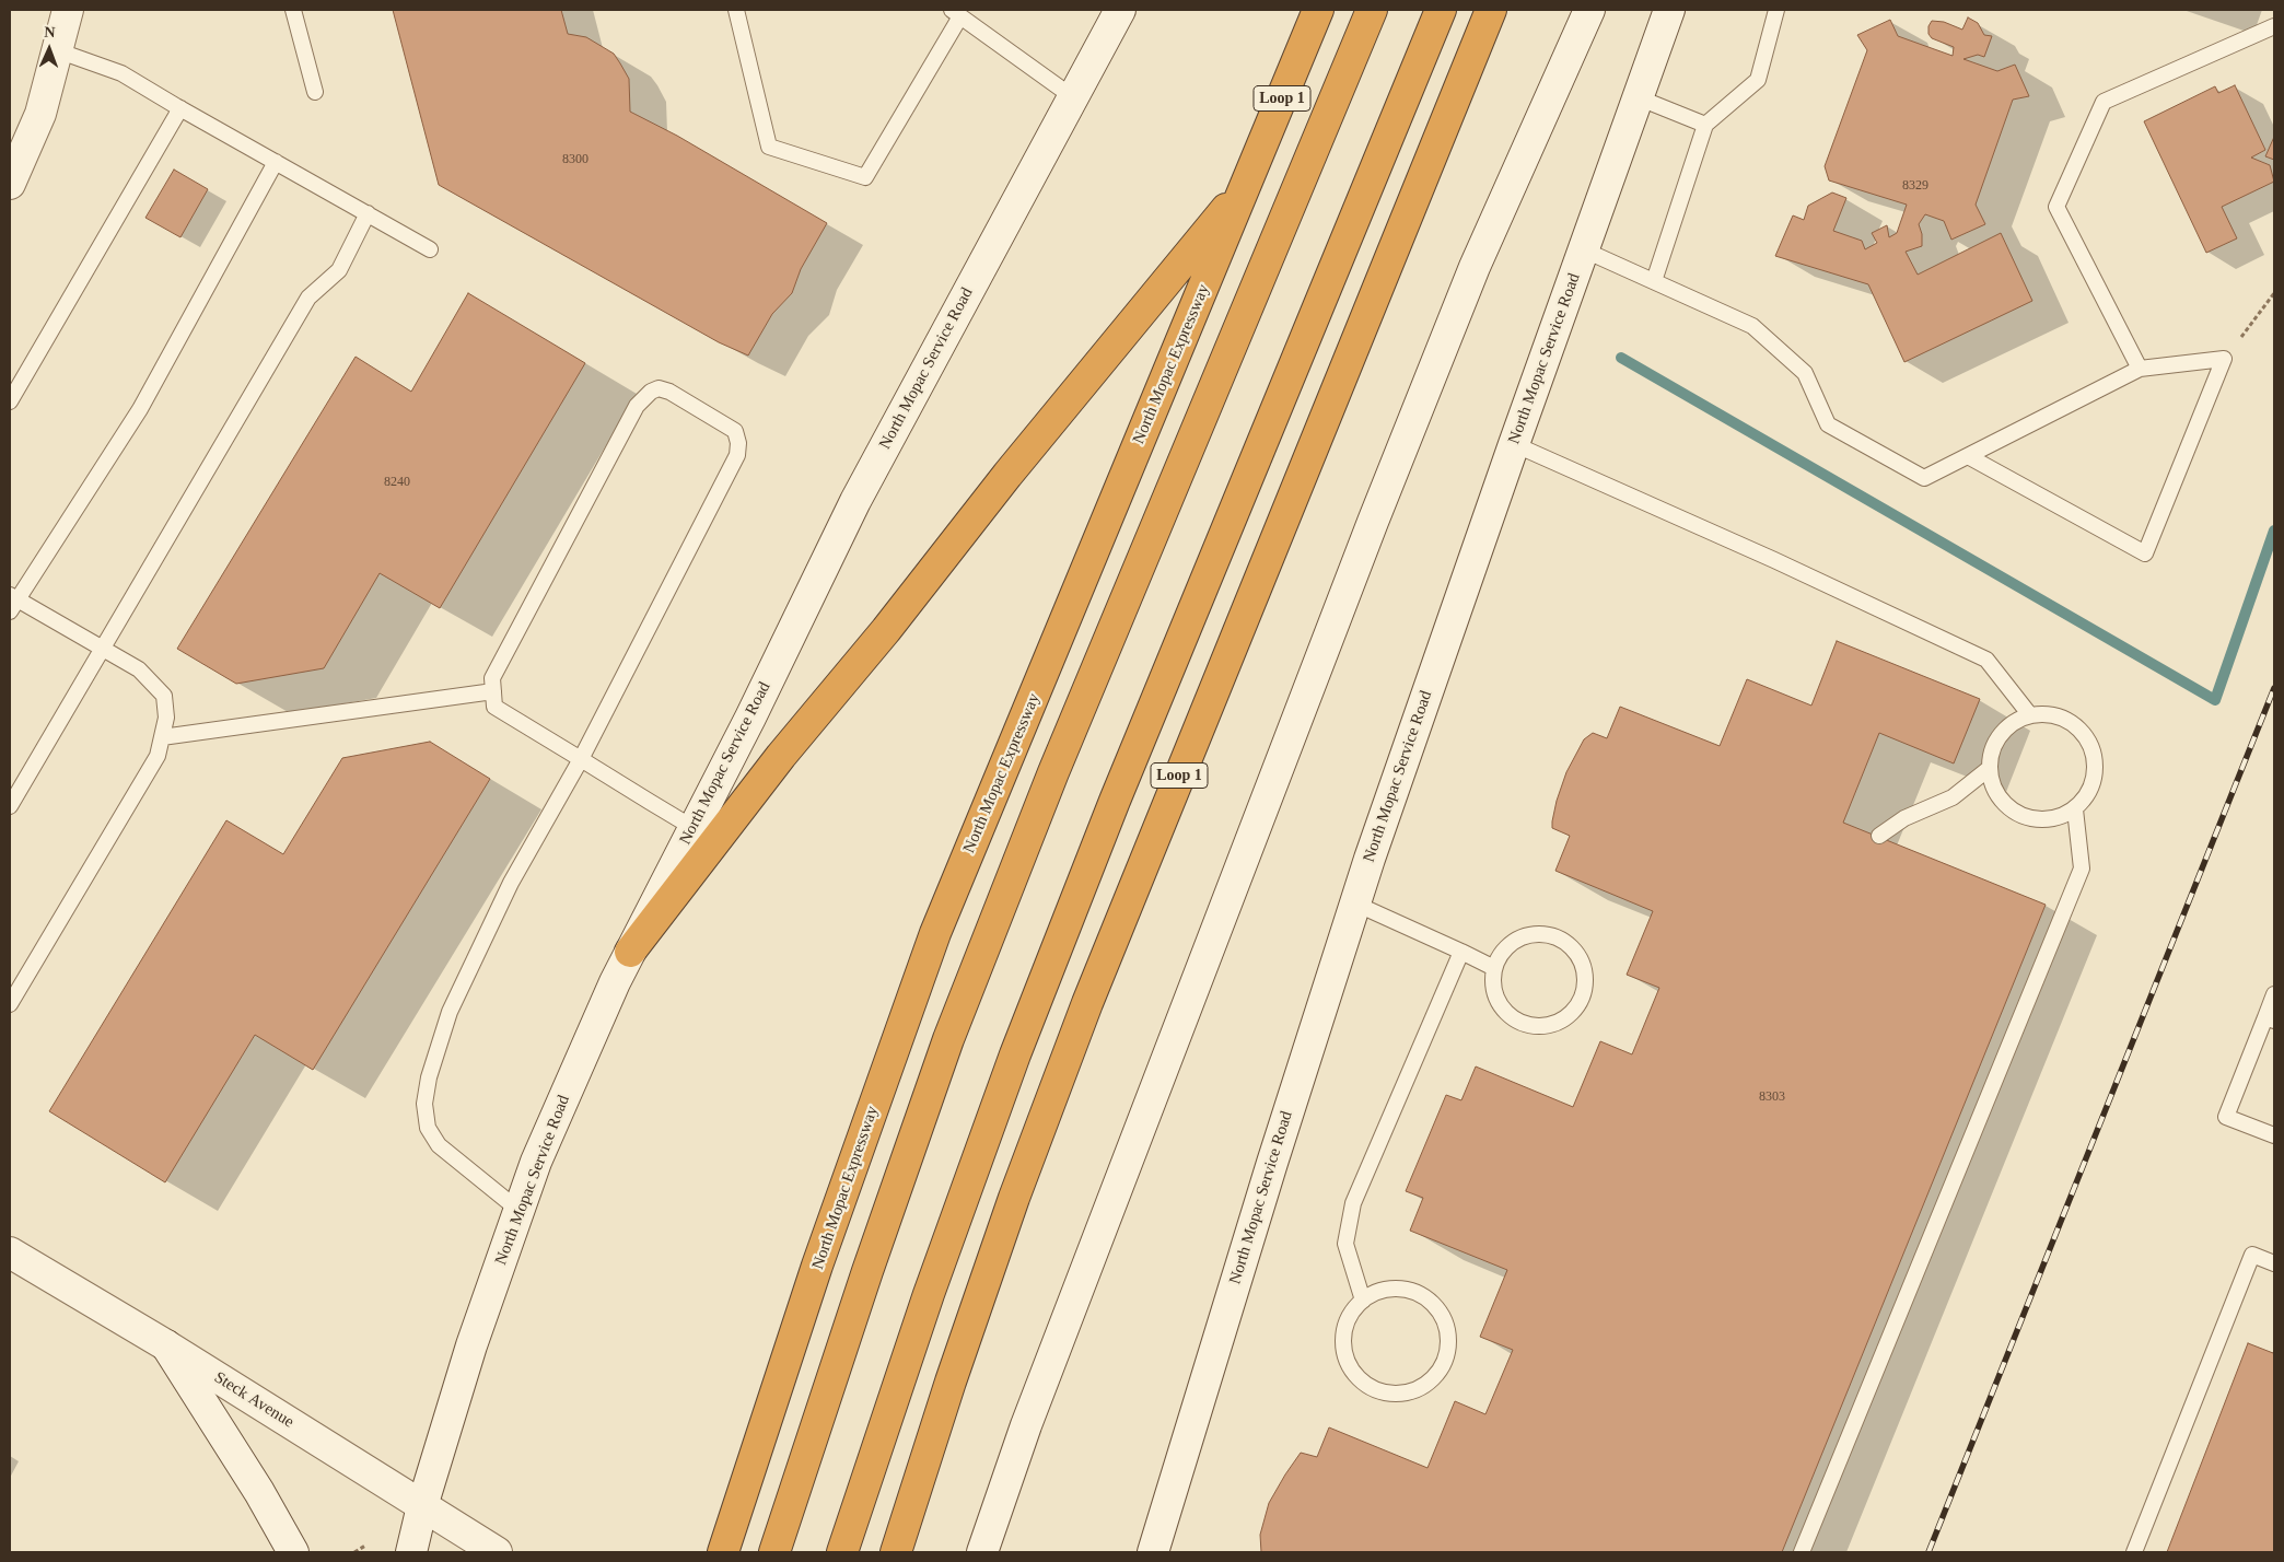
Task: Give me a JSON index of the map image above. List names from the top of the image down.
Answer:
{
  "streets": {
    "highway": ["Loop 1", "North Mopac Expressway"],
    "main road": ["North Mopac Service Road", "Steck Avenue"]
  },
  "crossings": [
    ["North Mopac Service Road", "Steck Avenue"]
  ],
  "house_numbers": [
    "8300",
    "8329",
    "8240",
    "8303"
  ],
  "north": "top"
}
